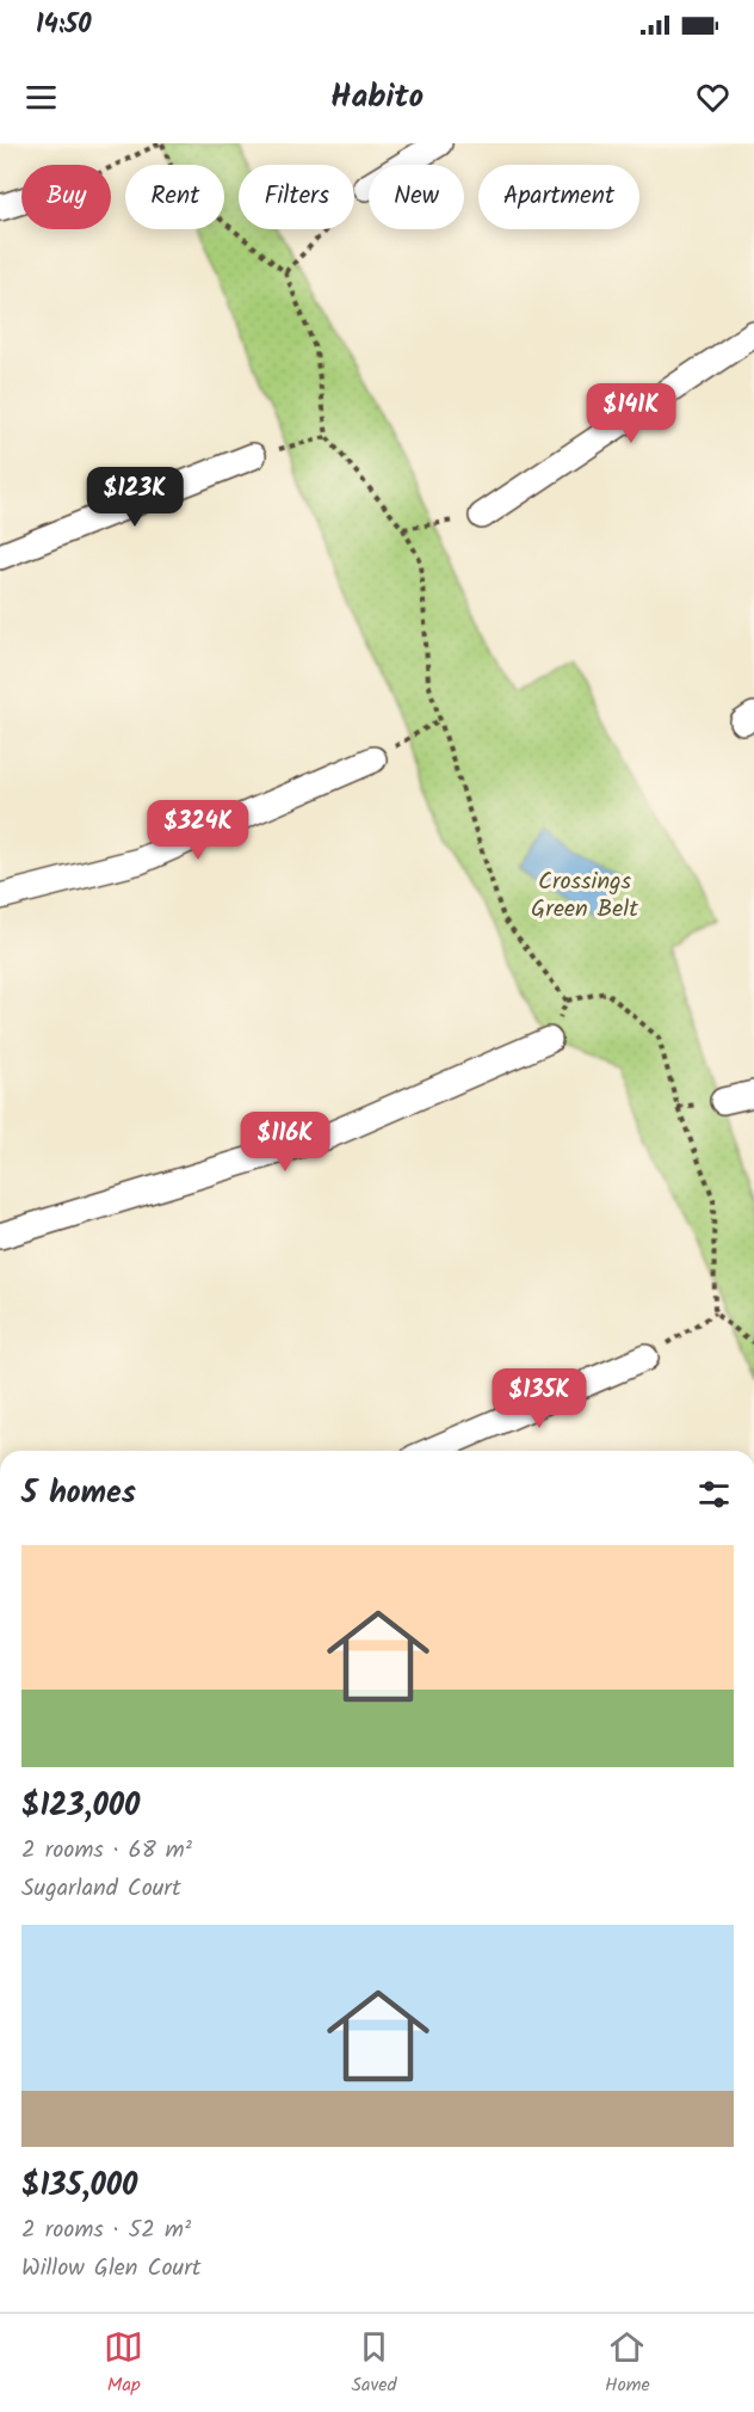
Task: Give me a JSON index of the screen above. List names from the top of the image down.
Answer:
{
  "parks": ["Crossings Green Belt"],
  "page": {
    "status": "14:50",
    "header": "Habito",
    "chip": [
      "Buy",
      "Rent",
      "Filters",
      "New",
      "Apartment"
    ],
    "price": [
      "$141K",
      "$123K",
      "$324K",
      "$116K",
      "$135K"
    ],
    "heading": "5 homes",
    "list": [
      {
        "name": "$123,000",
        "note": "2 rooms · 68 m² · Sugarland Court"
      },
      {
        "name": "$135,000",
        "note": "2 rooms · 52 m² · Willow Glen Court"
      }
    ],
    "tabs": ["Map", "Saved", "Home"]
  }
}
